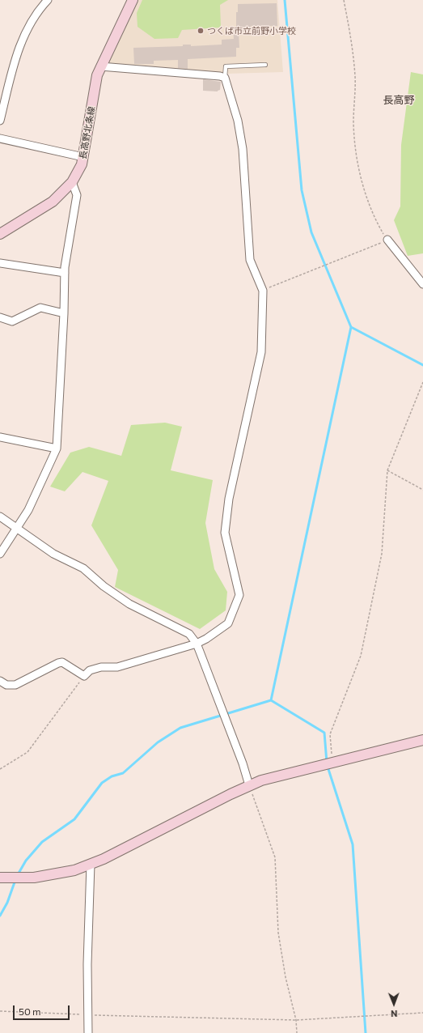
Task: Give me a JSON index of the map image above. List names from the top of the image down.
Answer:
{
  "streets": {
    "street": ["長高野北条線"]
  },
  "districts": ["長高野"],
  "places": ["つくば市立前野小学校"],
  "scale_bar": "50 m",
  "north": "bottom"
}
